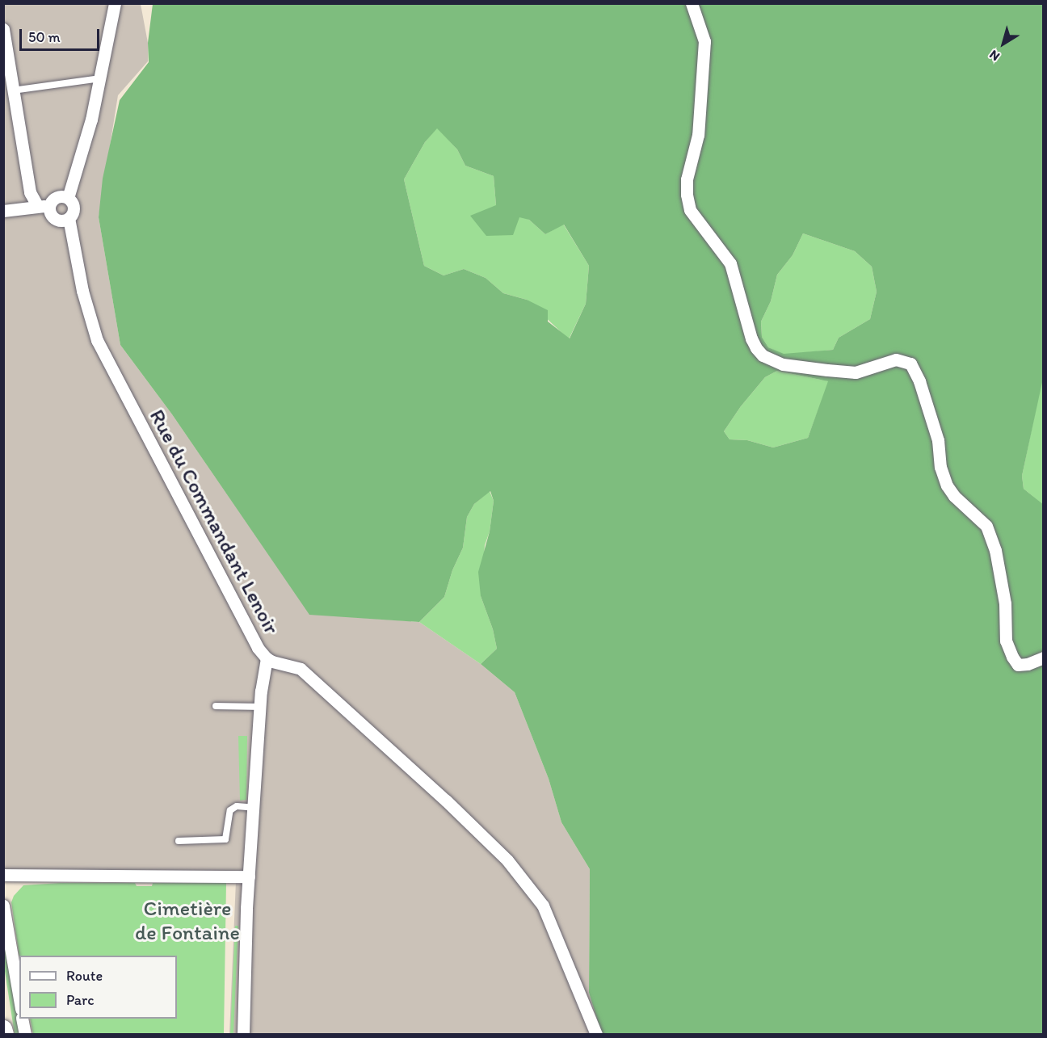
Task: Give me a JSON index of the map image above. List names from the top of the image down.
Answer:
{
  "streets": {
    "street": ["Rue du Commandant Lenoir"]
  },
  "parks": ["Cimetière de Fontaine"],
  "legend": ["Route", "Parc"],
  "scale_bar": "50 m",
  "north": "bottom left"
}
